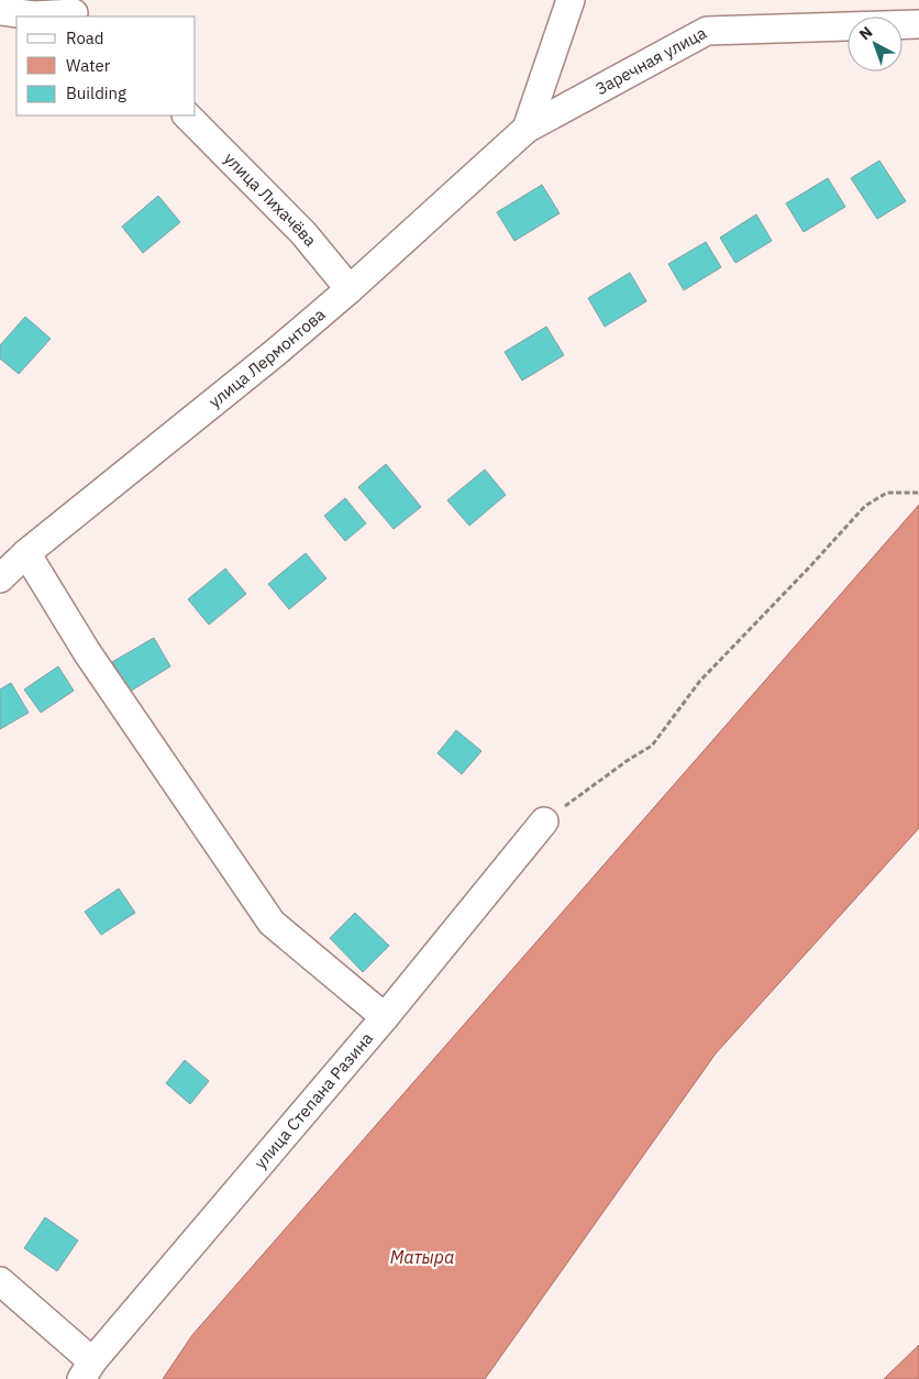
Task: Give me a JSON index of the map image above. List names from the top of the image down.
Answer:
{
  "streets": {
    "street": [
      "Заречная улица",
      "улица Лихачёва",
      "улица Лермонтова",
      "улица Степана Разина"
    ]
  },
  "crossings": [
    ["Заречная улица", "улица Лермонтова"],
    ["улица Лихачёва", "улица Лермонтова"]
  ],
  "water": ["Матыра"],
  "legend": ["Road", "Water", "Building"],
  "north": "top left"
}
